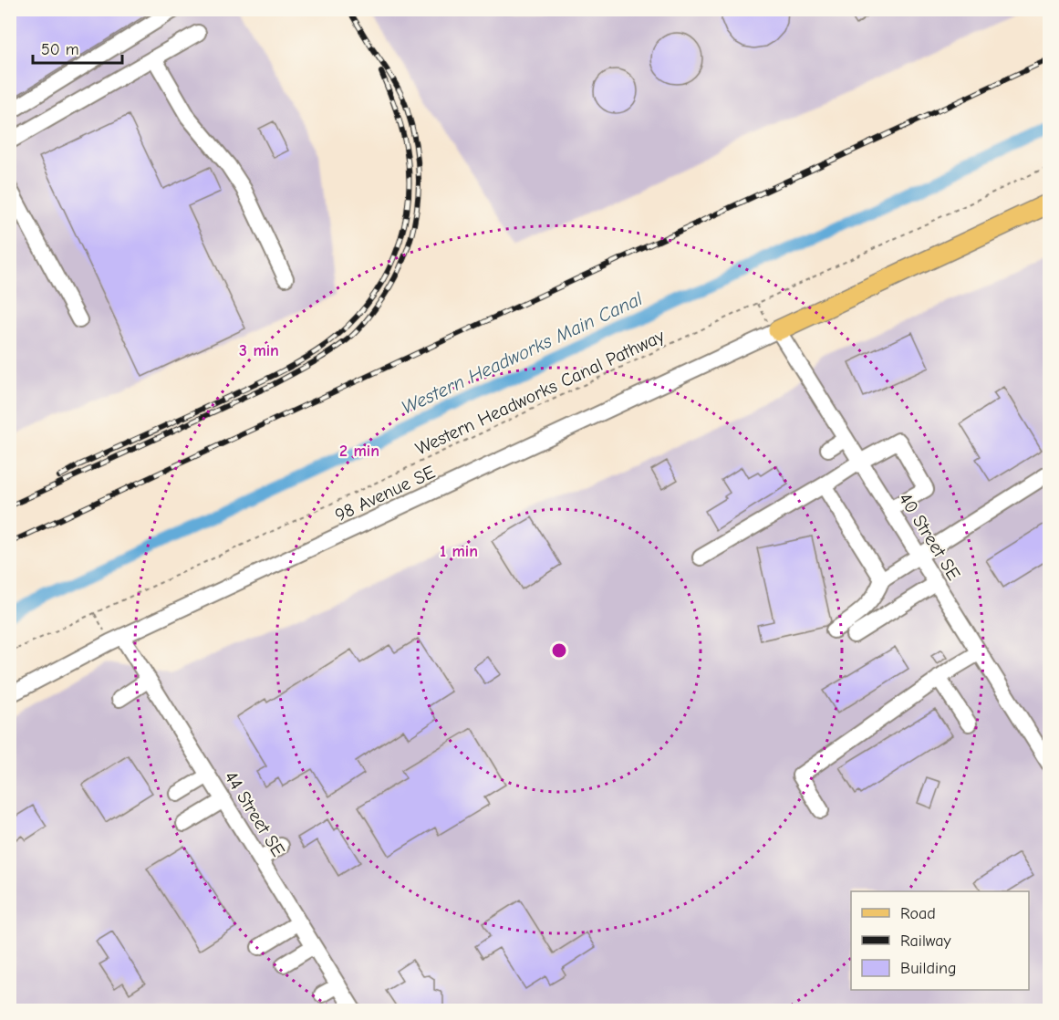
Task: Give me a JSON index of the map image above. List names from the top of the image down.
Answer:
{
  "streets": {
    "street": ["98 Avenue SE", "40 Street SE", "44 Street SE"],
    "path": ["Western Headworks Canal Pathway"]
  },
  "crossings": [
    ["98 Avenue SE", "40 Street SE"],
    ["98 Avenue SE", "44 Street SE"]
  ],
  "water": ["Western Headworks Main Canal"],
  "legend": ["Road", "Railway", "Building"],
  "scale_bar": "50 m",
  "rings": ["3 min", "2 min", "1 min"]
}
